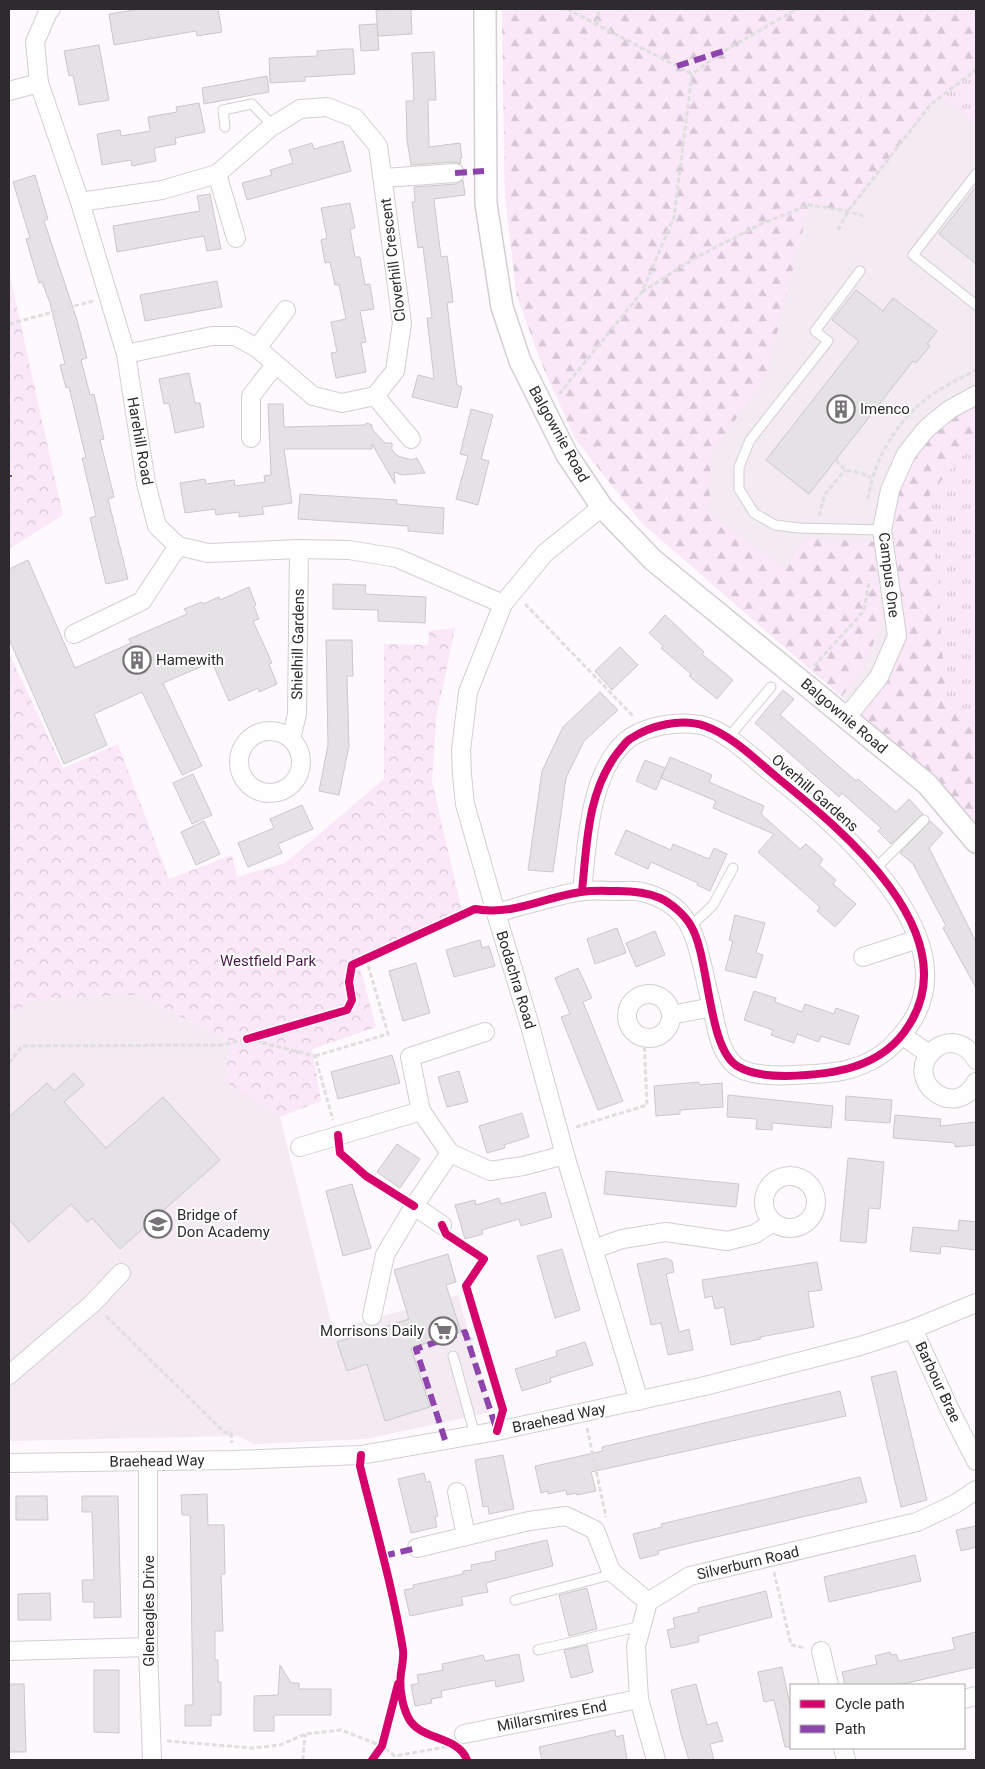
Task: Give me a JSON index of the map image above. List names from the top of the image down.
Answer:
{
  "streets": {
    "street": [
      "Cloverhill Crescent",
      "Balgownie Road",
      "Harehill Road",
      "Campus One",
      "Shielhill Gardens",
      "Overhill Gardens",
      "Bodachra Road",
      "Barbour Brae",
      "Braehead Way",
      "Silverburn Road",
      "Gleneagles Drive",
      "Millarsmires End"
    ]
  },
  "crossings": [
    ["Cloverhill Crescent", "Harehill Road"],
    ["Balgownie Road", "Campus One"],
    ["Balgownie Road", "Bodachra Road"],
    ["Overhill Gardens", "Bodachra Road"],
    ["Bodachra Road", "Braehead Way"],
    ["Barbour Brae", "Braehead Way"],
    ["Braehead Way", "Gleneagles Drive"]
  ],
  "parks": ["Westfield Park"],
  "places": {
    "building": ["Imenco", "Hamewith"],
    "school or university": ["Bridge of Don Academy"],
    "supermarket": ["Morrisons Daily"]
  },
  "legend": ["Cycle path", "Path"]
}
